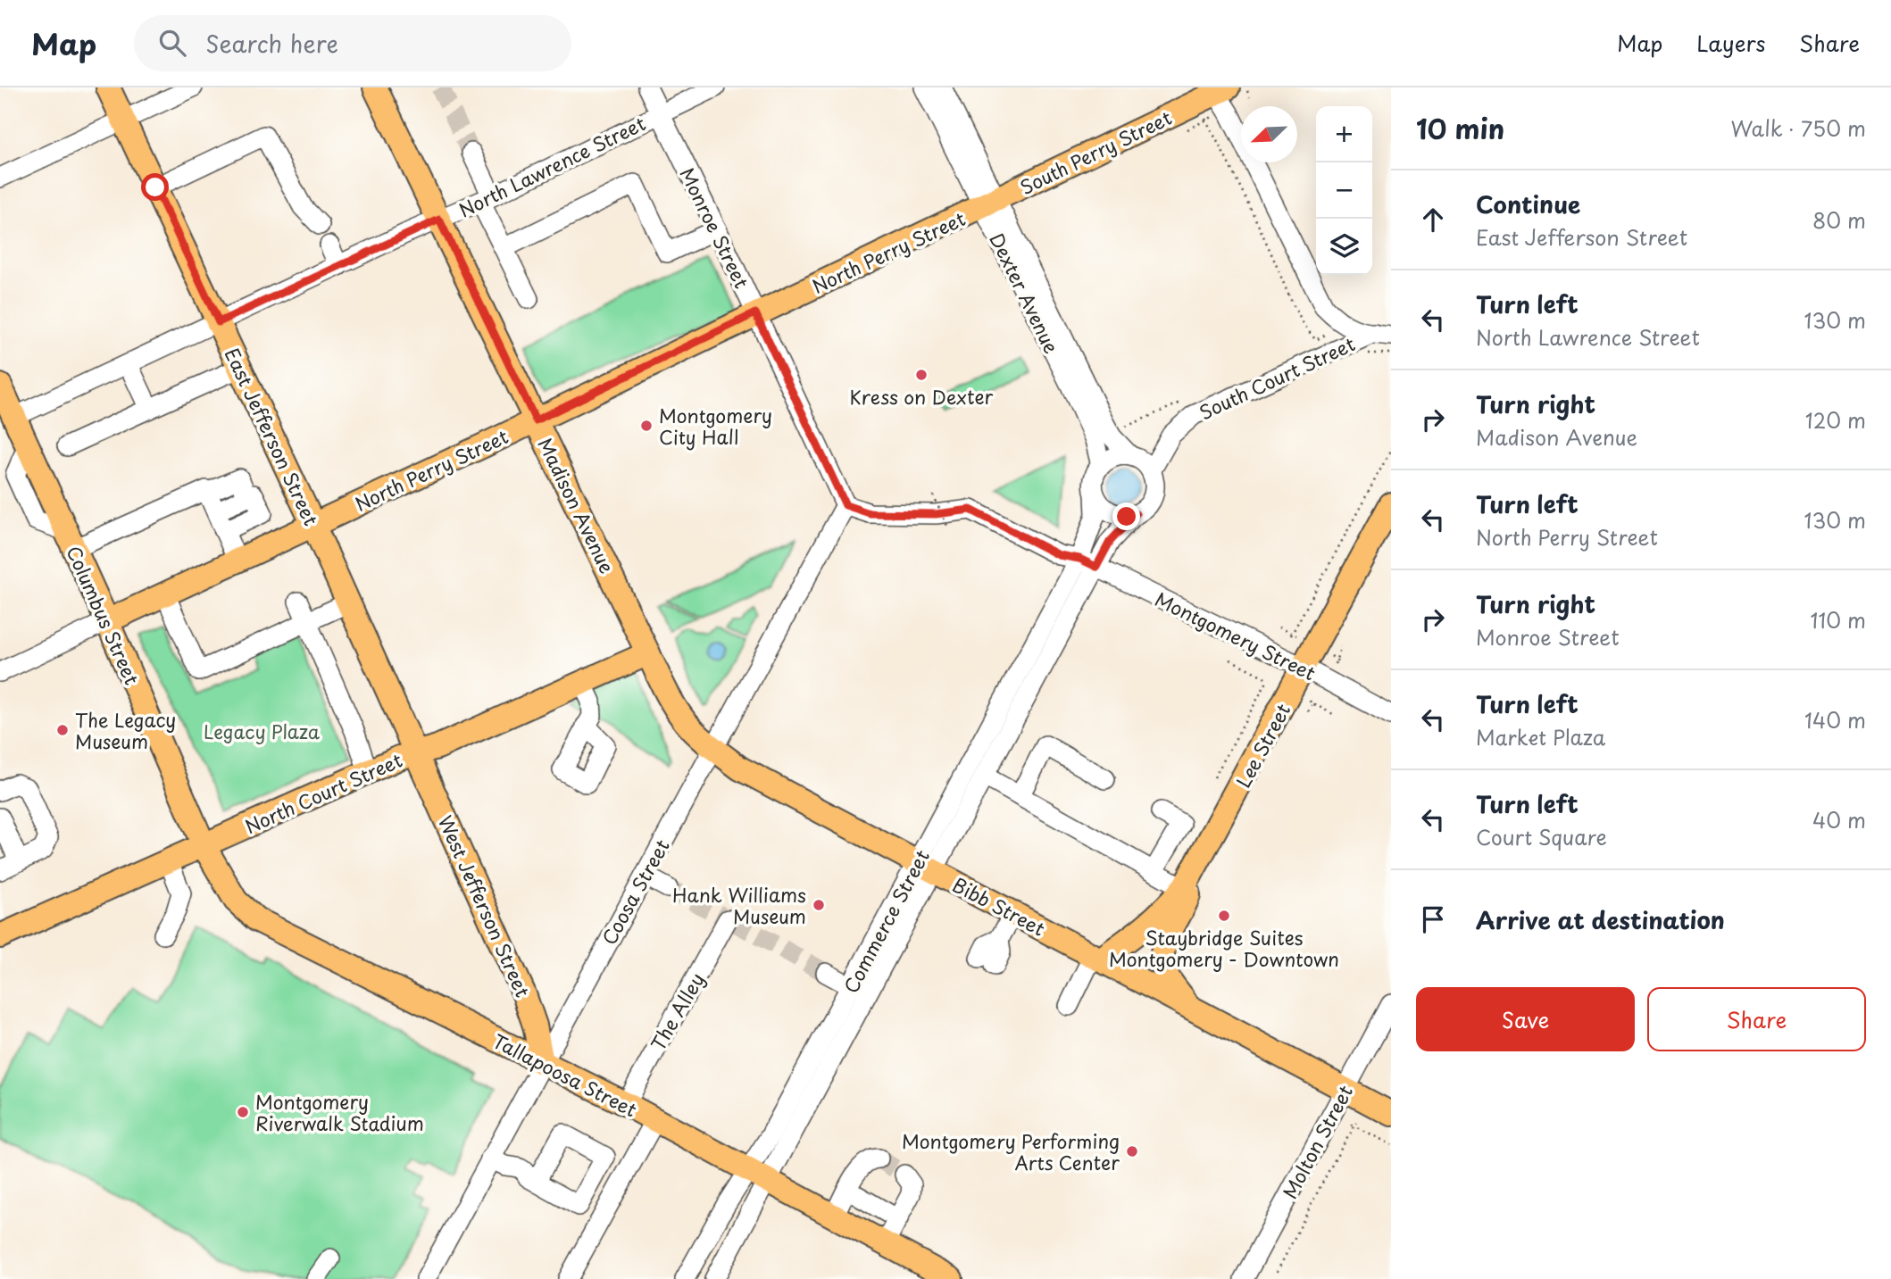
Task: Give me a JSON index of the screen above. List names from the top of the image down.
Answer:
{
  "streets": {
    "main road": [
      "South Perry Street",
      "North Perry Street",
      "East Jefferson Street",
      "Madison Avenue",
      "Columbus Street",
      "Lee Street",
      "North Court Street",
      "West Jefferson Street",
      "Bibb Street",
      "Tallapoosa Street"
    ],
    "street": [
      "North Lawrence Street",
      "Monroe Street",
      "Dexter Avenue",
      "South Court Street",
      "Montgomery Street",
      "Coosa Street",
      "Commerce Street",
      "The Alley",
      "Molton Street"
    ]
  },
  "crossings": [
    ["South Perry Street", "North Perry Street"],
    ["South Perry Street", "Dexter Avenue"],
    ["North Lawrence Street", "Monroe Street"],
    ["North Lawrence Street", "East Jefferson Street"],
    ["North Lawrence Street", "Madison Avenue"],
    ["North Lawrence Street", "Columbus Street"],
    ["Monroe Street", "North Perry Street"],
    ["Monroe Street", "Montgomery Street"],
    ["Monroe Street", "Coosa Street"],
    ["North Perry Street", "Dexter Avenue"],
    ["North Perry Street", "East Jefferson Street"],
    ["North Perry Street", "Madison Avenue"],
    ["North Perry Street", "Columbus Street"],
    ["Dexter Avenue", "South Court Street"],
    ["East Jefferson Street", "North Court Street"],
    ["East Jefferson Street", "West Jefferson Street"],
    ["Madison Avenue", "North Court Street"],
    ["Madison Avenue", "Bibb Street"],
    ["Columbus Street", "North Court Street"],
    ["Columbus Street", "Tallapoosa Street"],
    ["Montgomery Street", "Lee Street"],
    ["Montgomery Street", "Coosa Street"],
    ["Montgomery Street", "Commerce Street"],
    ["Lee Street", "Bibb Street"],
    ["North Court Street", "West Jefferson Street"],
    ["North Court Street", "Bibb Street"],
    ["North Court Street", "Tallapoosa Street"],
    ["Coosa Street", "West Jefferson Street"],
    ["Coosa Street", "Bibb Street"],
    ["Coosa Street", "Tallapoosa Street"],
    ["West Jefferson Street", "Tallapoosa Street"],
    ["Bibb Street", "Commerce Street"],
    ["Bibb Street", "Molton Street"],
    ["Commerce Street", "Tallapoosa Street"],
    ["The Alley", "Tallapoosa Street"]
  ],
  "parks": ["Legacy Plaza"],
  "places": [
    "Kress on Dexter",
    "Montgomery City Hall",
    "The Legacy Museum",
    "Hank Williams Museum",
    "Staybridge Suites Montgomery - Downtown",
    "Montgomery Riverwalk Stadium",
    "Montgomery Performing Arts Center"
  ],
  "north": "bottom left",
  "page": {
    "header": "Map",
    "search": "Search here",
    "nav": ["Map", "Layers", "Share"],
    "heading": ["10 min", "Walk · 750 m"],
    "map_buttons": ["+", "−"],
    "list": [
      ["Continue", "East Jefferson Street", "80 m"],
      ["Turn left", "North Lawrence Street", "130 m"],
      ["Turn right", "Madison Avenue", "120 m"],
      ["Turn left", "North Perry Street", "130 m"],
      ["Turn right", "Monroe Street", "110 m"],
      ["Turn left", "Market Plaza", "140 m"],
      ["Turn left", "Court Square", "40 m"],
      "Arrive at destination"
    ],
    "buttons": ["Save", "Share"]
  }
}
